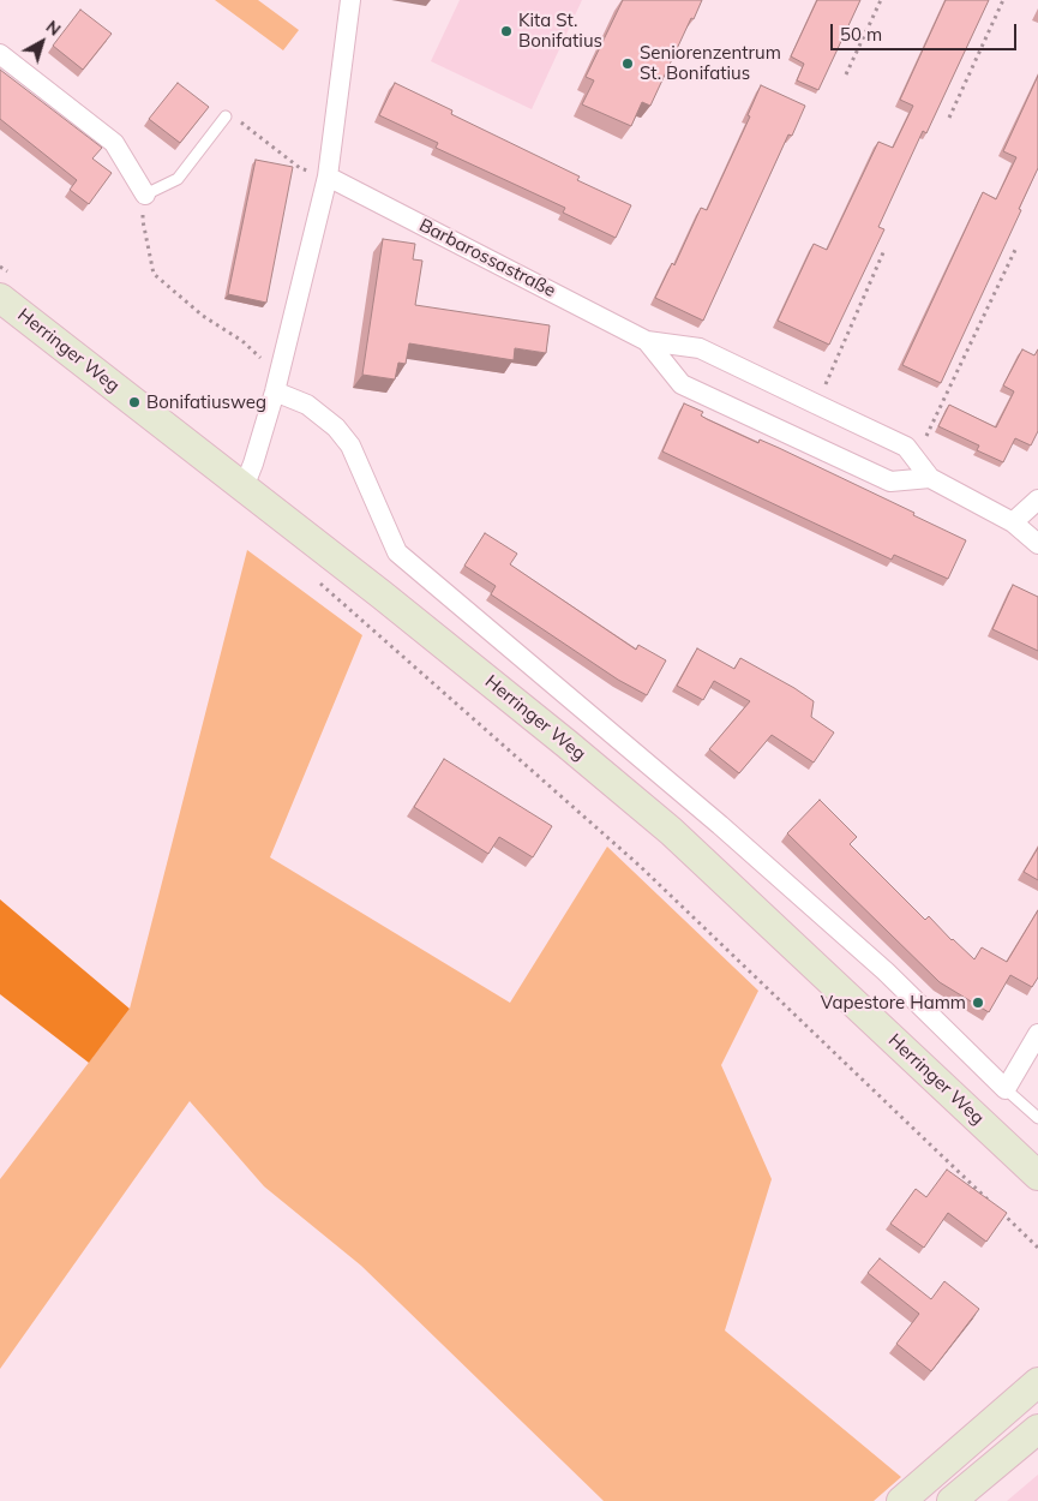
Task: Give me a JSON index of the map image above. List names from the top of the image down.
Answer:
{
  "streets": {
    "main road": ["Herringer Weg"],
    "street": ["Barbarossastraße"]
  },
  "places": [
    "Kita St. Bonifatius",
    "Seniorenzentrum St. Bonifatius",
    "Bonifatiusweg",
    "Vapestore Hamm"
  ],
  "scale_bar": "50 m",
  "north": "top right"
}
